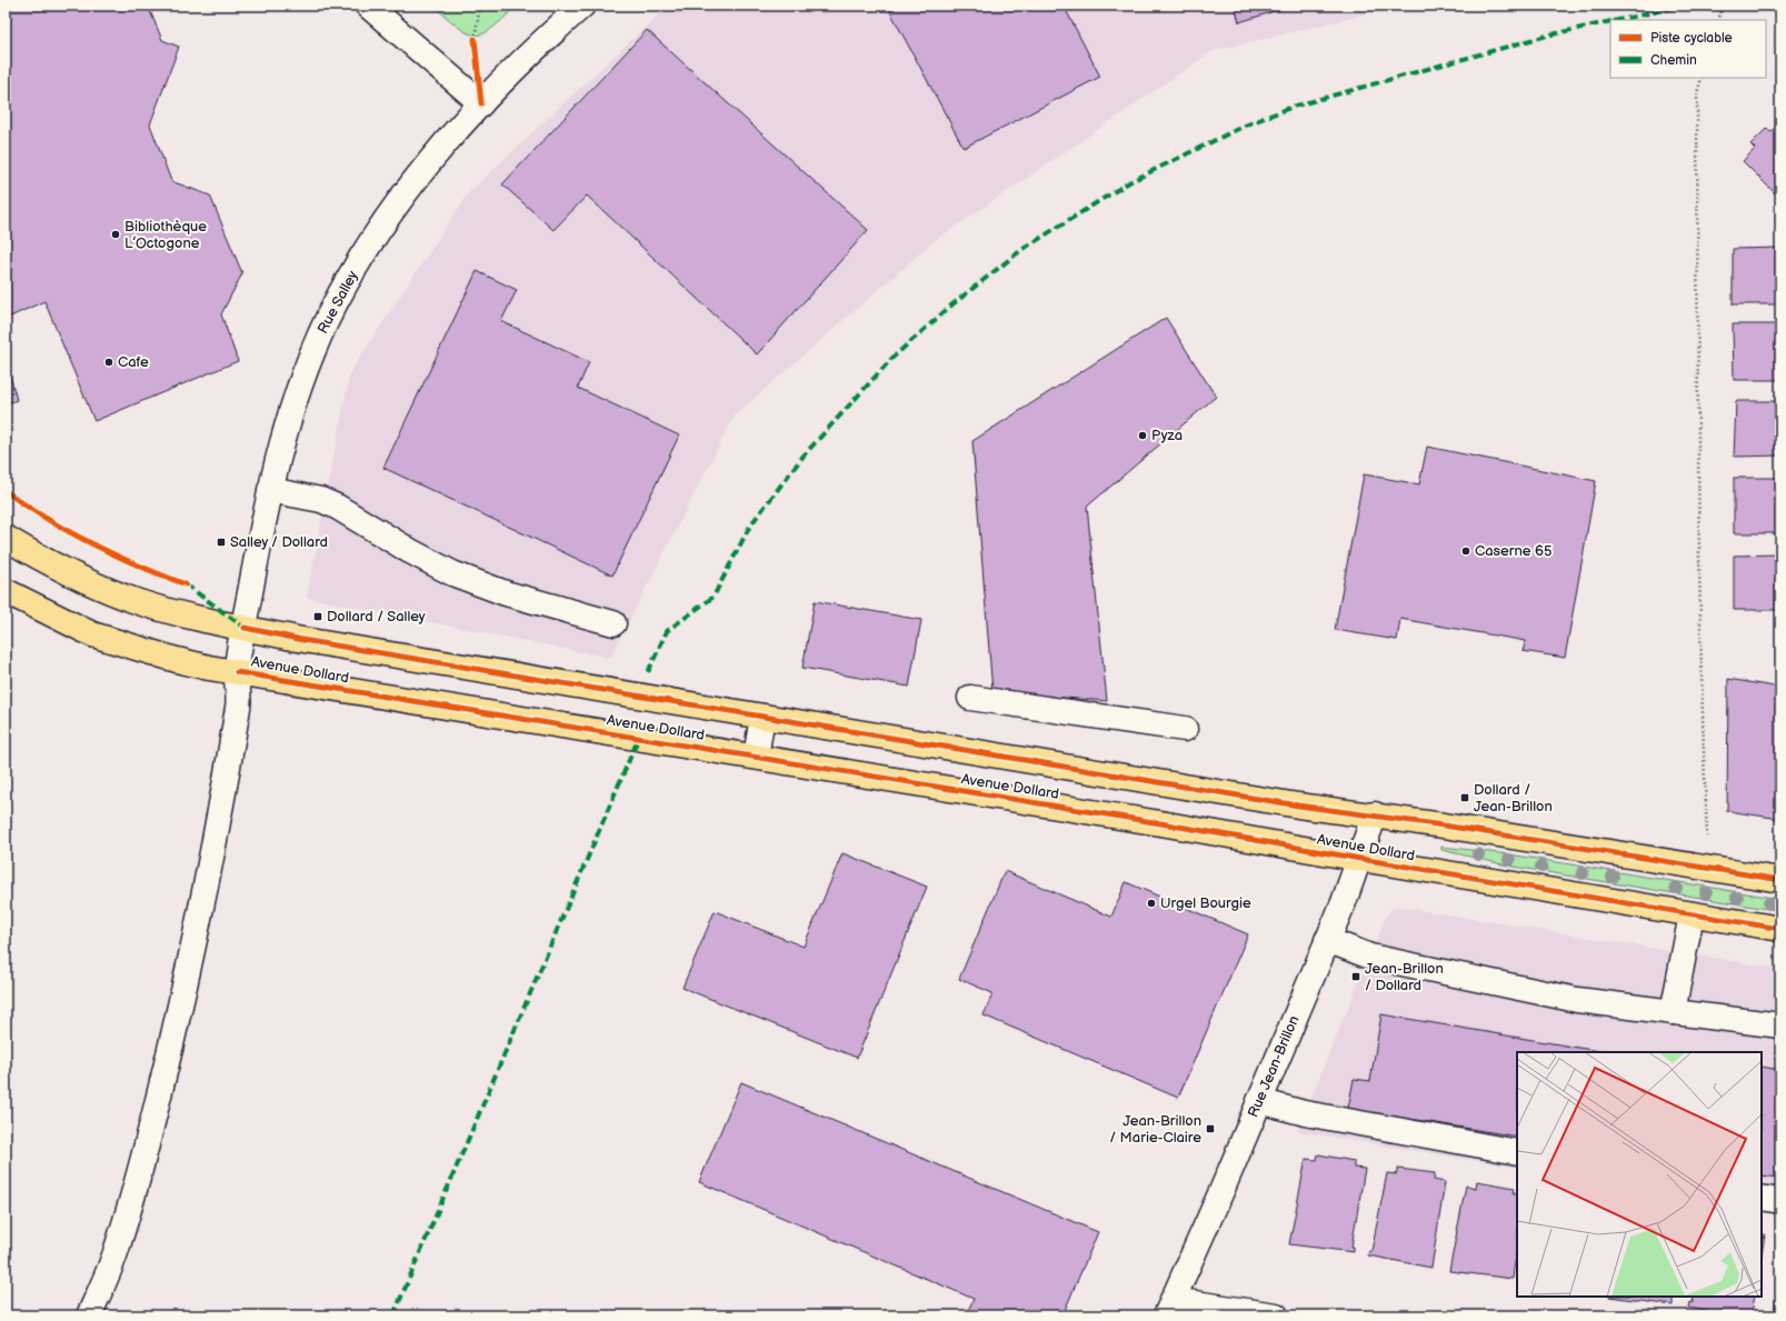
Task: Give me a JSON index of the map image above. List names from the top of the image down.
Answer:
{
  "streets": {
    "main road": ["Avenue Dollard"],
    "street": ["Rue Salley", "Rue Jean-Brillon"]
  },
  "crossings": [
    ["Rue Salley", "Avenue Dollard"],
    ["Avenue Dollard", "Rue Jean-Brillon"]
  ],
  "places": {
    "other": [
      "Bibliothèque L’Octogone",
      "Cafe",
      "Pyza",
      "Caserne 65",
      "Urgel Bourgie"
    ],
    "transit": [
      "Salley / Dollard",
      "Dollard / Salley",
      "Dollard / Jean-Brillon",
      "Jean-Brillon / Dollard",
      "Jean-Brillon / Marie-Claire"
    ]
  },
  "legend": ["Piste cyclable", "Chemin"]
}
